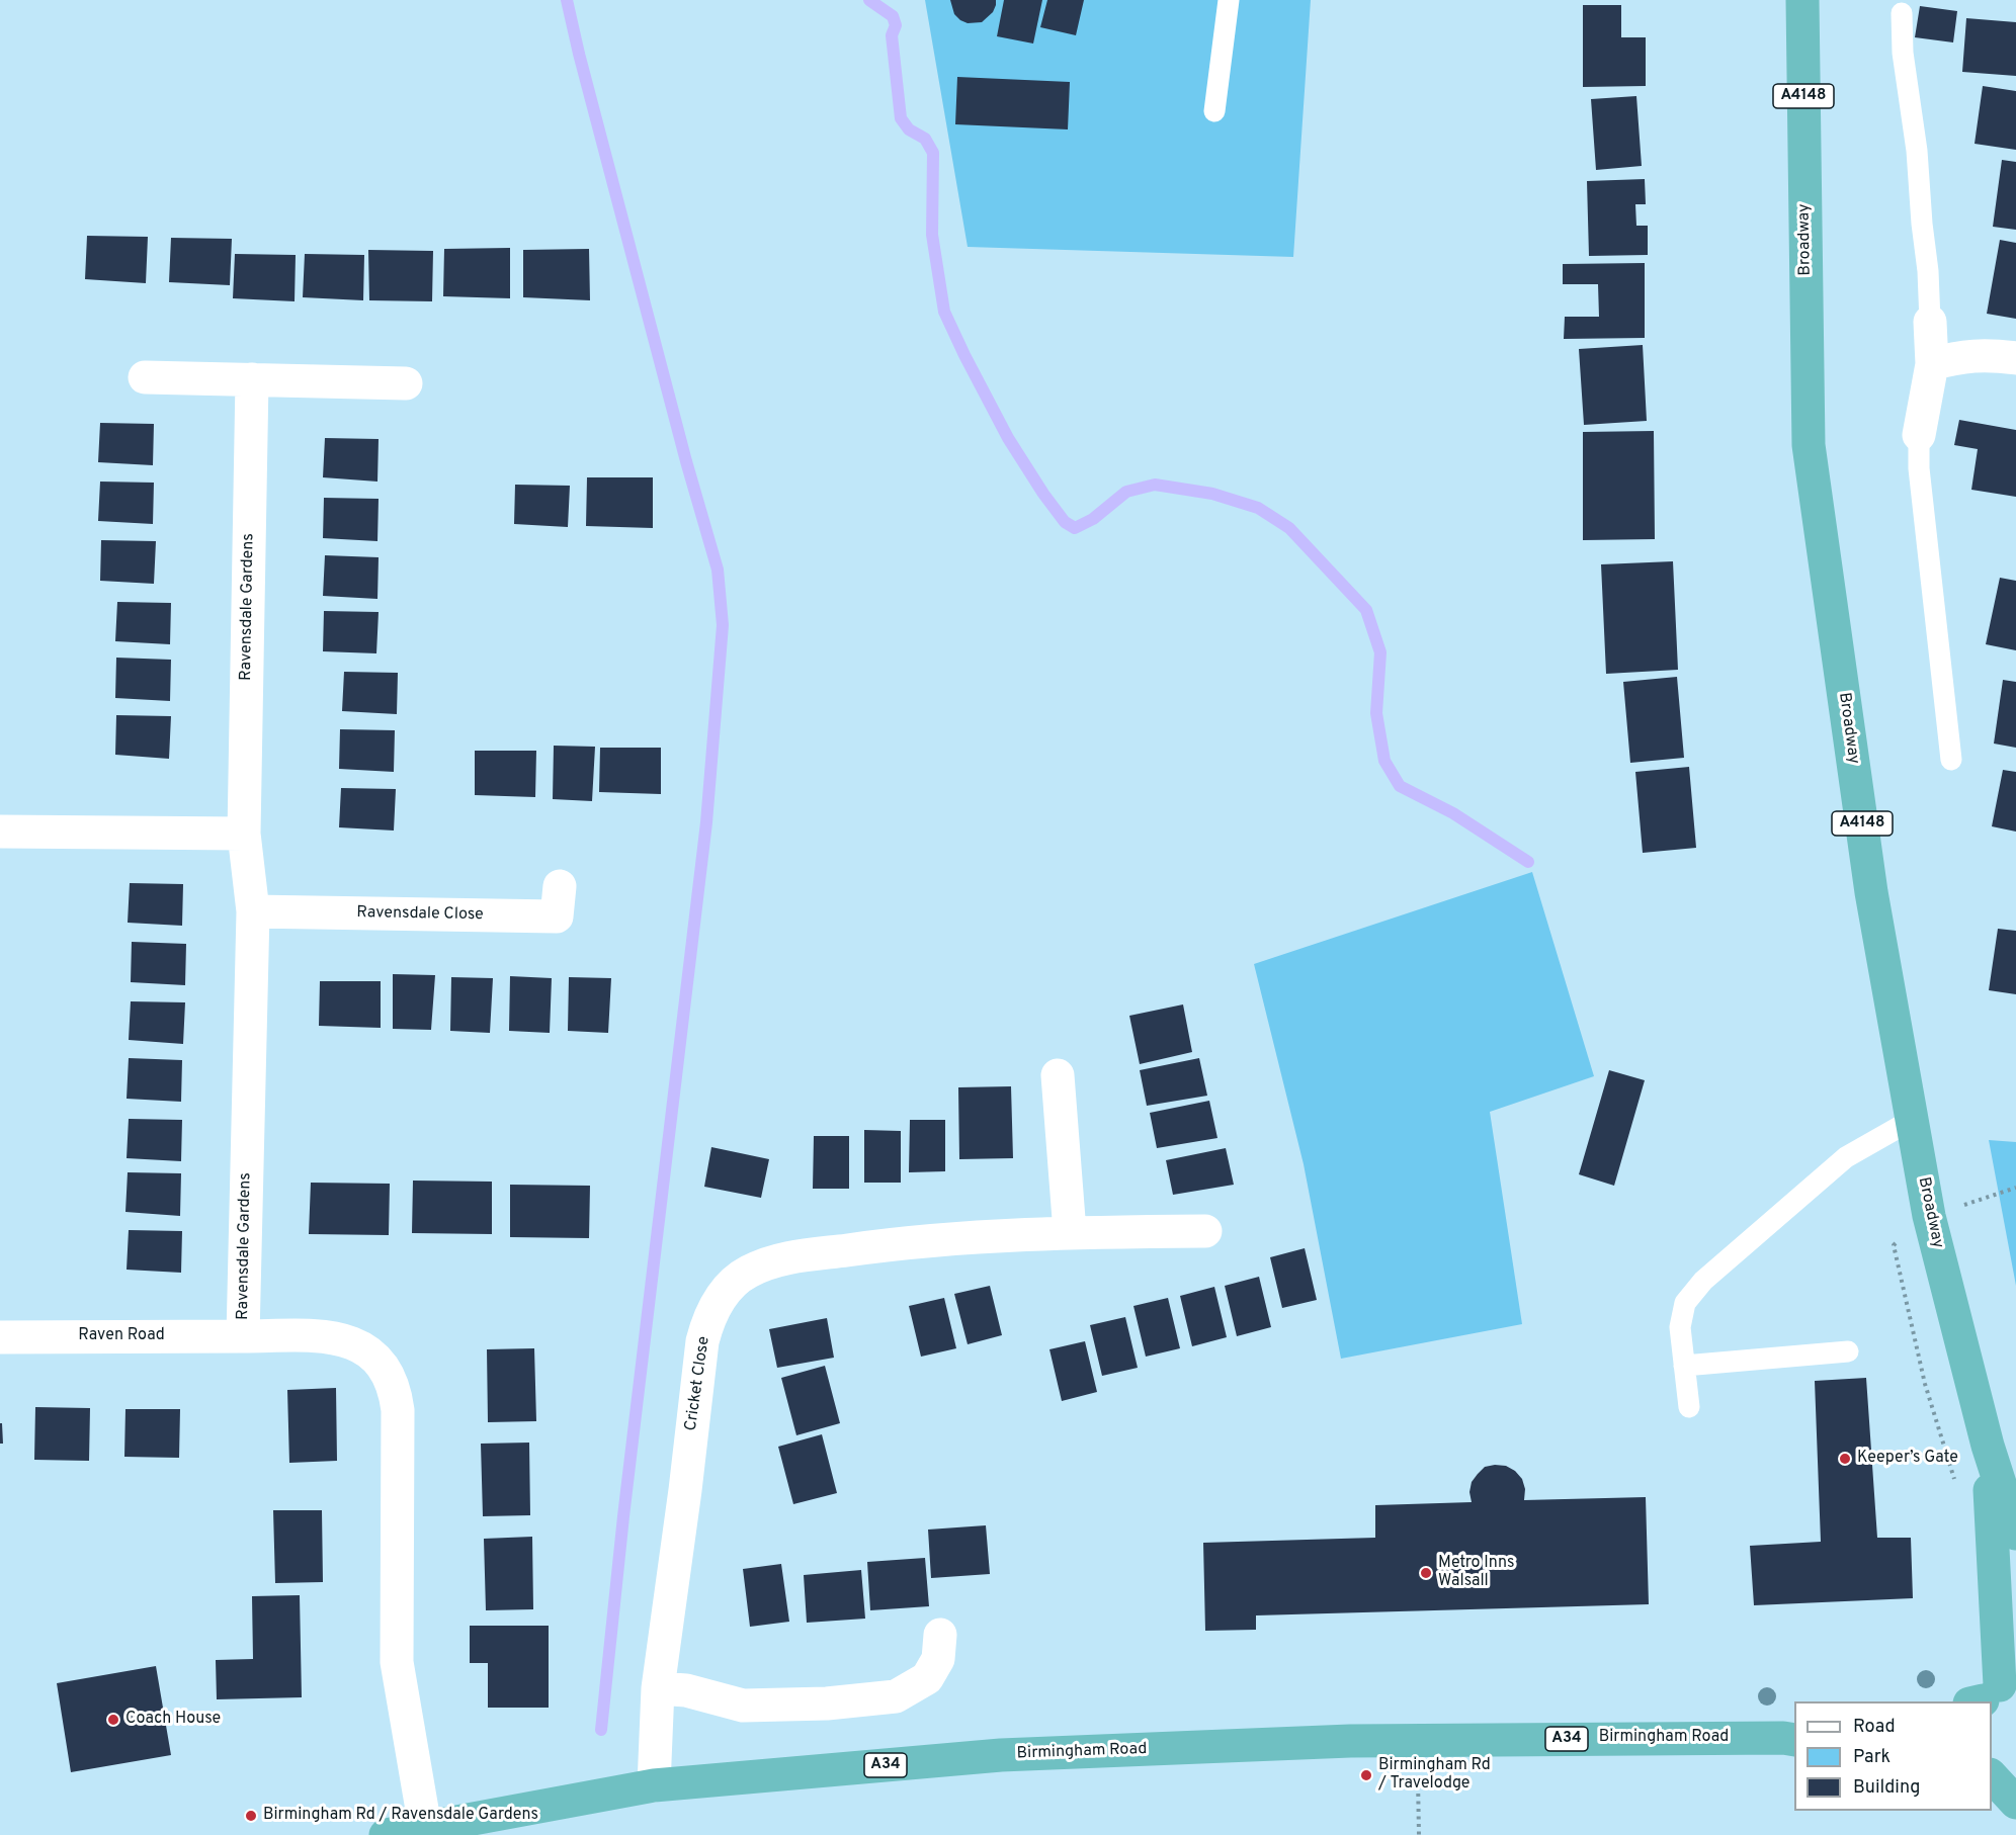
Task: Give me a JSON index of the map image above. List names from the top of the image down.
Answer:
{
  "streets": {
    "highway": [
      "A4148",
      "Broadway",
      "Birmingham Road",
      "A34"
    ],
    "street": [
      "Ravensdale Gardens",
      "Ravensdale Close",
      "Raven Road",
      "Cricket Close"
    ]
  },
  "crossings": [
    ["Ravensdale Gardens", "Ravensdale Close"],
    ["Ravensdale Gardens", "Raven Road"],
    ["Ravensdale Gardens", "Birmingham Road"],
    ["Cricket Close", "Birmingham Road"]
  ],
  "places": [
    "Keeper’s Gate",
    "Metro Inns Walsall",
    "Coach House",
    "Birmingham Rd / Travelodge",
    "Birmingham Rd / Ravensdale Gardens"
  ],
  "legend": ["Road", "Park", "Building"]
}
